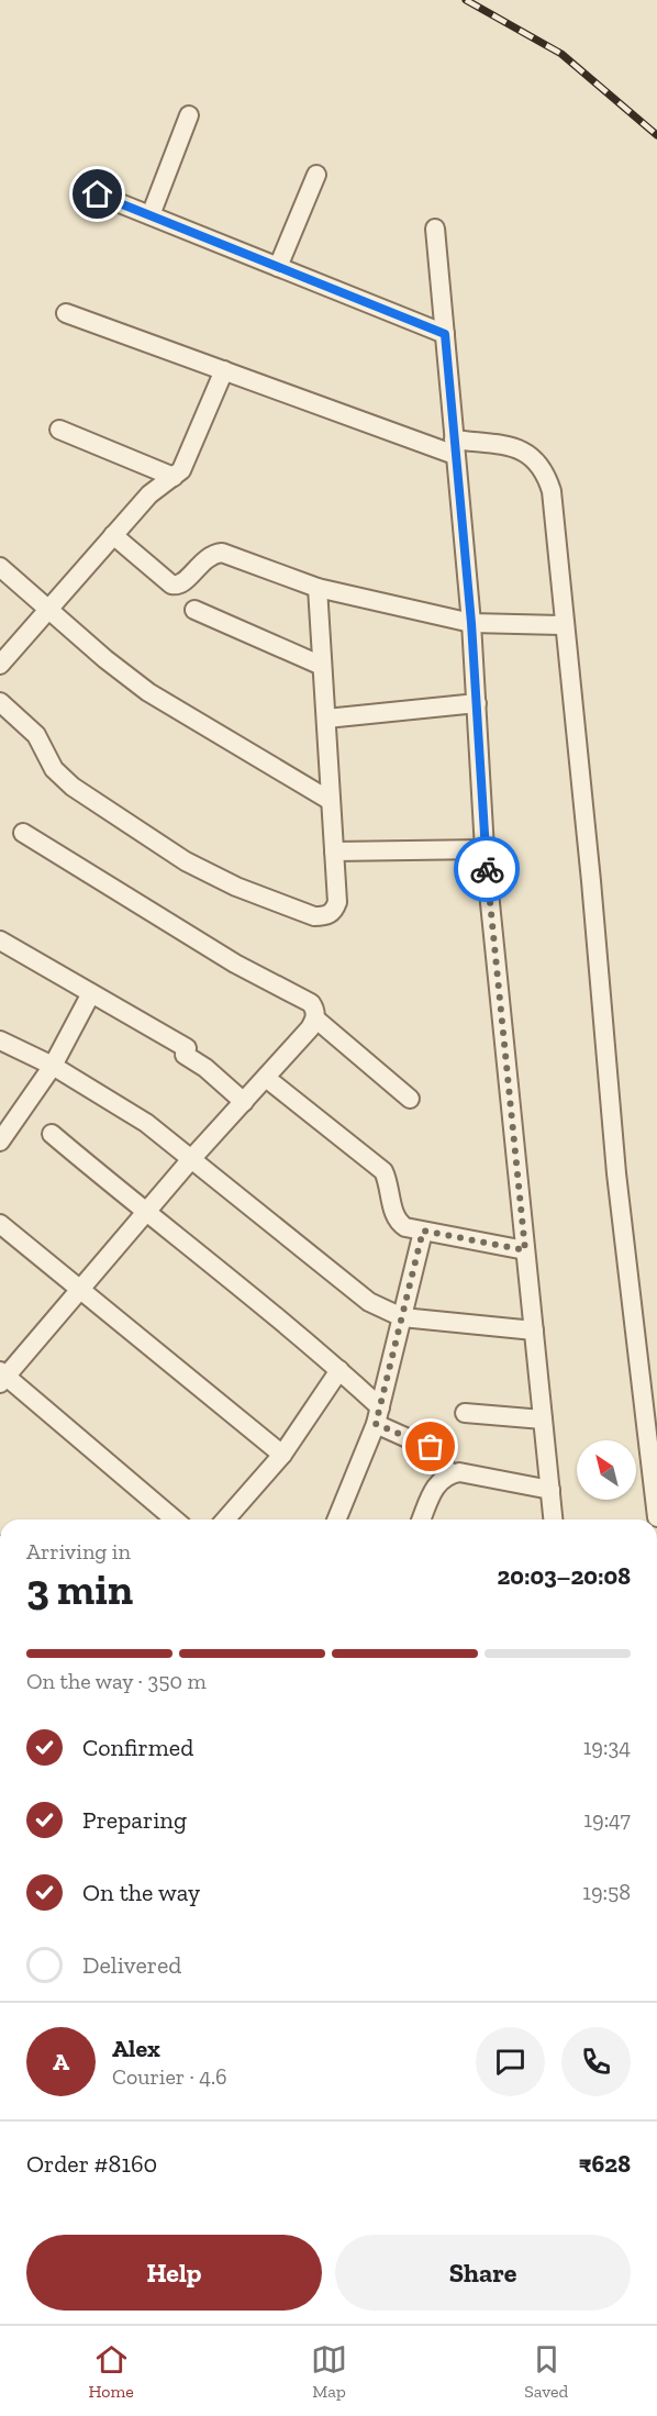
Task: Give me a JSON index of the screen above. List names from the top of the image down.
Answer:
{
  "north": "top left",
  "page": {
    "heading": ["3 min", "Arriving in", "20:03–20:08"],
    "panel": [
      "Alex",
      "Courier · 4.6",
      "Order #8160",
      "₹628"
    ],
    "bar": "On the way · 350 m",
    "list": [
      ["Confirmed", "19:34"],
      ["Preparing", "19:47"],
      ["On the way", "19:58"],
      "Delivered"
    ],
    "round": "A",
    "buttons": ["Help", "Share"],
    "tabs": ["Home", "Map", "Saved"]
  }
}
